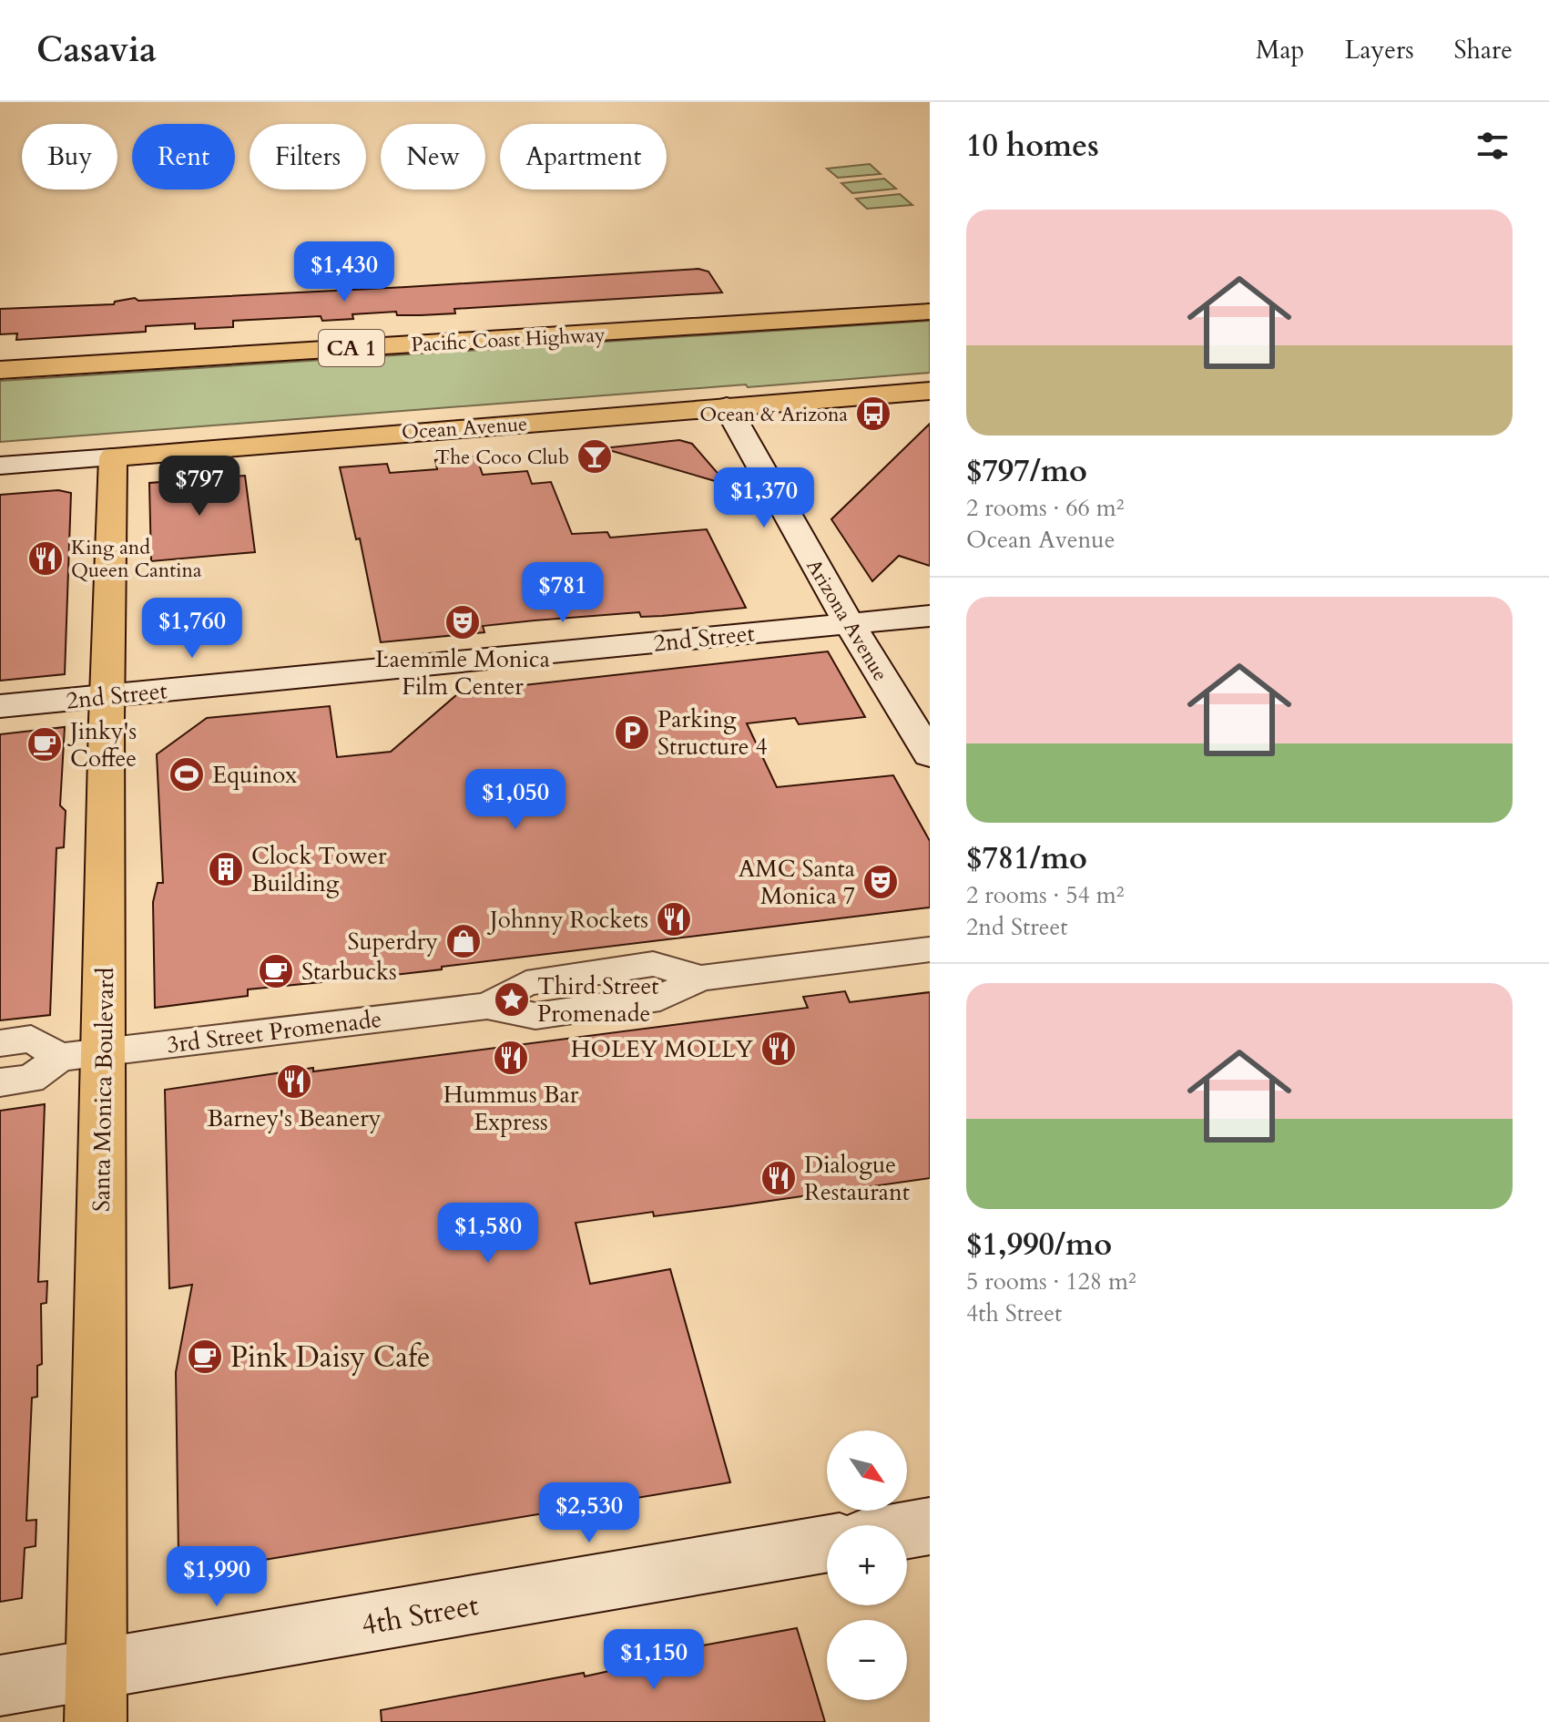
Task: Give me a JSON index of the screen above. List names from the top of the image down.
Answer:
{
  "streets": {
    "main road": [
      "Pacific Coast Highway",
      "CA 1",
      "Ocean Avenue",
      "Santa Monica Boulevard"
    ],
    "street": [
      "Arizona Avenue",
      "2nd Street",
      "3rd Street Promenade",
      "4th Street"
    ]
  },
  "crossings": [
    ["Ocean Avenue", "Arizona Avenue"],
    ["Ocean Avenue", "Santa Monica Boulevard"],
    ["Arizona Avenue", "2nd Street"],
    ["2nd Street", "Santa Monica Boulevard"],
    ["3rd Street Promenade", "Santa Monica Boulevard"],
    ["Santa Monica Boulevard", "4th Street"]
  ],
  "places": {
    "bus stop": ["Ocean & Arizona"],
    "bar": ["The Coco Club"],
    "restaurant": [
      "King and Queen Cantina",
      "Johnny Rockets",
      "HOLEY MOLLY",
      "Hummus Bar Express",
      "Barney's Beanery",
      "Dialogue Restaurant"
    ],
    "theatre": ["Laemmle Monica Film Center", "AMC Santa Monica 7"],
    "parking": ["Parking Structure 4"],
    "cafe": ["Jinky's Coffee", "Starbucks", "Pink Daisy Cafe"],
    "sports": ["Equinox"],
    "building": ["Clock Tower Building"],
    "shop": ["Superdry"],
    "place": ["Third Street Promenade"]
  },
  "north": "bottom right",
  "page": {
    "header": "Casavia",
    "nav": ["Map", "Layers", "Share"],
    "heading": "10 homes",
    "chip": [
      "Buy",
      "Rent",
      "Filters",
      "New",
      "Apartment"
    ],
    "list": [
      {
        "name": "$797/mo",
        "note": "2 rooms · 66 m² · Ocean Avenue"
      },
      {
        "name": "$781/mo",
        "note": "2 rooms · 54 m² · 2nd Street"
      },
      {
        "name": "$1,990/mo",
        "note": "5 rooms · 128 m² · 4th Street"
      }
    ],
    "price": [
      "$1,430",
      "$797",
      "$1,370",
      "$781",
      "$1,760",
      "$1,050",
      "$1,580",
      "$2,530",
      "$1,990",
      "$1,150"
    ],
    "map_buttons": ["+", "−"]
  }
}
